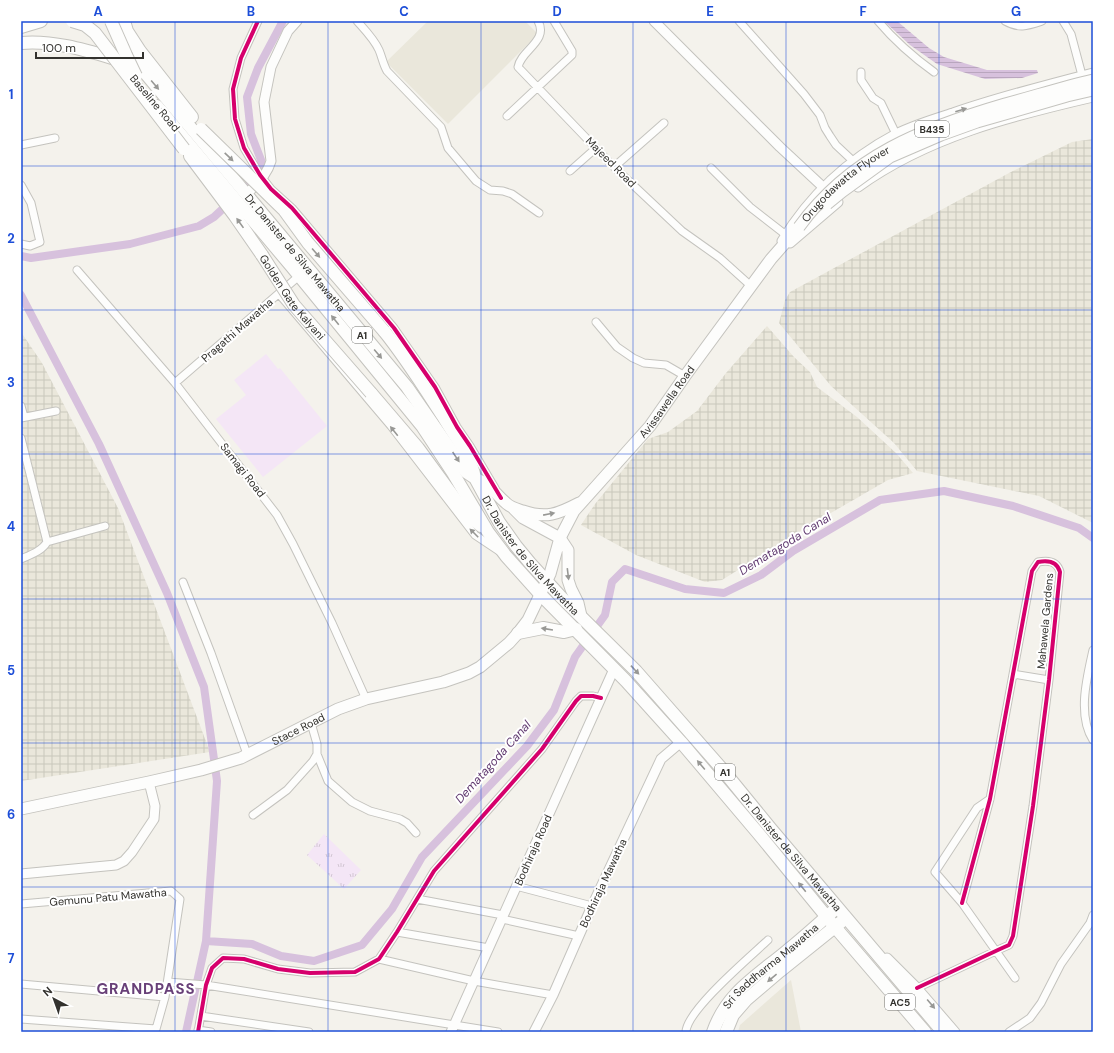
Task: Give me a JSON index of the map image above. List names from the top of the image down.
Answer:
{
  "streets": {
    "highway": [
      "Baseline Road",
      "Dr. Danister de Silva Mawatha",
      "Golden Gate Kalyani",
      "A1",
      "Sri Saddharma Mawatha",
      "AC5"
    ],
    "main road": [
      "B435",
      "Orugodawatta Flyover",
      "Avissawella Road",
      "Stace Road"
    ],
    "street": [
      "Majeed Road",
      "Pragathi Mawatha",
      "Samagi Road",
      "Mahawela Gardens",
      "Bodhiraja Road",
      "Bodhiraja Mawatha",
      "Gemunu Patu Mawatha"
    ]
  },
  "crossings": [
    ["Baseline Road", "Dr. Danister de Silva Mawatha"],
    ["Majeed Road", "Avissawella Road"],
    ["Orugodawatta Flyover", "Avissawella Road"],
    ["Dr. Danister de Silva Mawatha", "Golden Gate Kalyani"],
    ["Dr. Danister de Silva Mawatha", "Pragathi Mawatha"],
    ["Dr. Danister de Silva Mawatha", "Avissawella Road"],
    ["Dr. Danister de Silva Mawatha", "Stace Road"],
    ["Dr. Danister de Silva Mawatha", "Bodhiraja Road"],
    ["Dr. Danister de Silva Mawatha", "Bodhiraja Mawatha"],
    ["Dr. Danister de Silva Mawatha", "Sri Saddharma Mawatha"],
    ["Dr. Danister de Silva Mawatha", "AC5"],
    ["Pragathi Mawatha", "Samagi Road"],
    ["Avissawella Road", "Stace Road"],
    ["Samagi Road", "Stace Road"],
    ["Sri Saddharma Mawatha", "AC5"]
  ],
  "districts": ["GRANDPASS"],
  "water": ["Dematagoda Canal"],
  "scale_bar": "100 m",
  "north": "top left",
  "grid": {
    "columns": [
      "A",
      "B",
      "C",
      "D",
      "E",
      "F",
      "G"
    ],
    "rows": [
      "1",
      "2",
      "3",
      "4",
      "5",
      "6",
      "7"
    ]
  }
}
